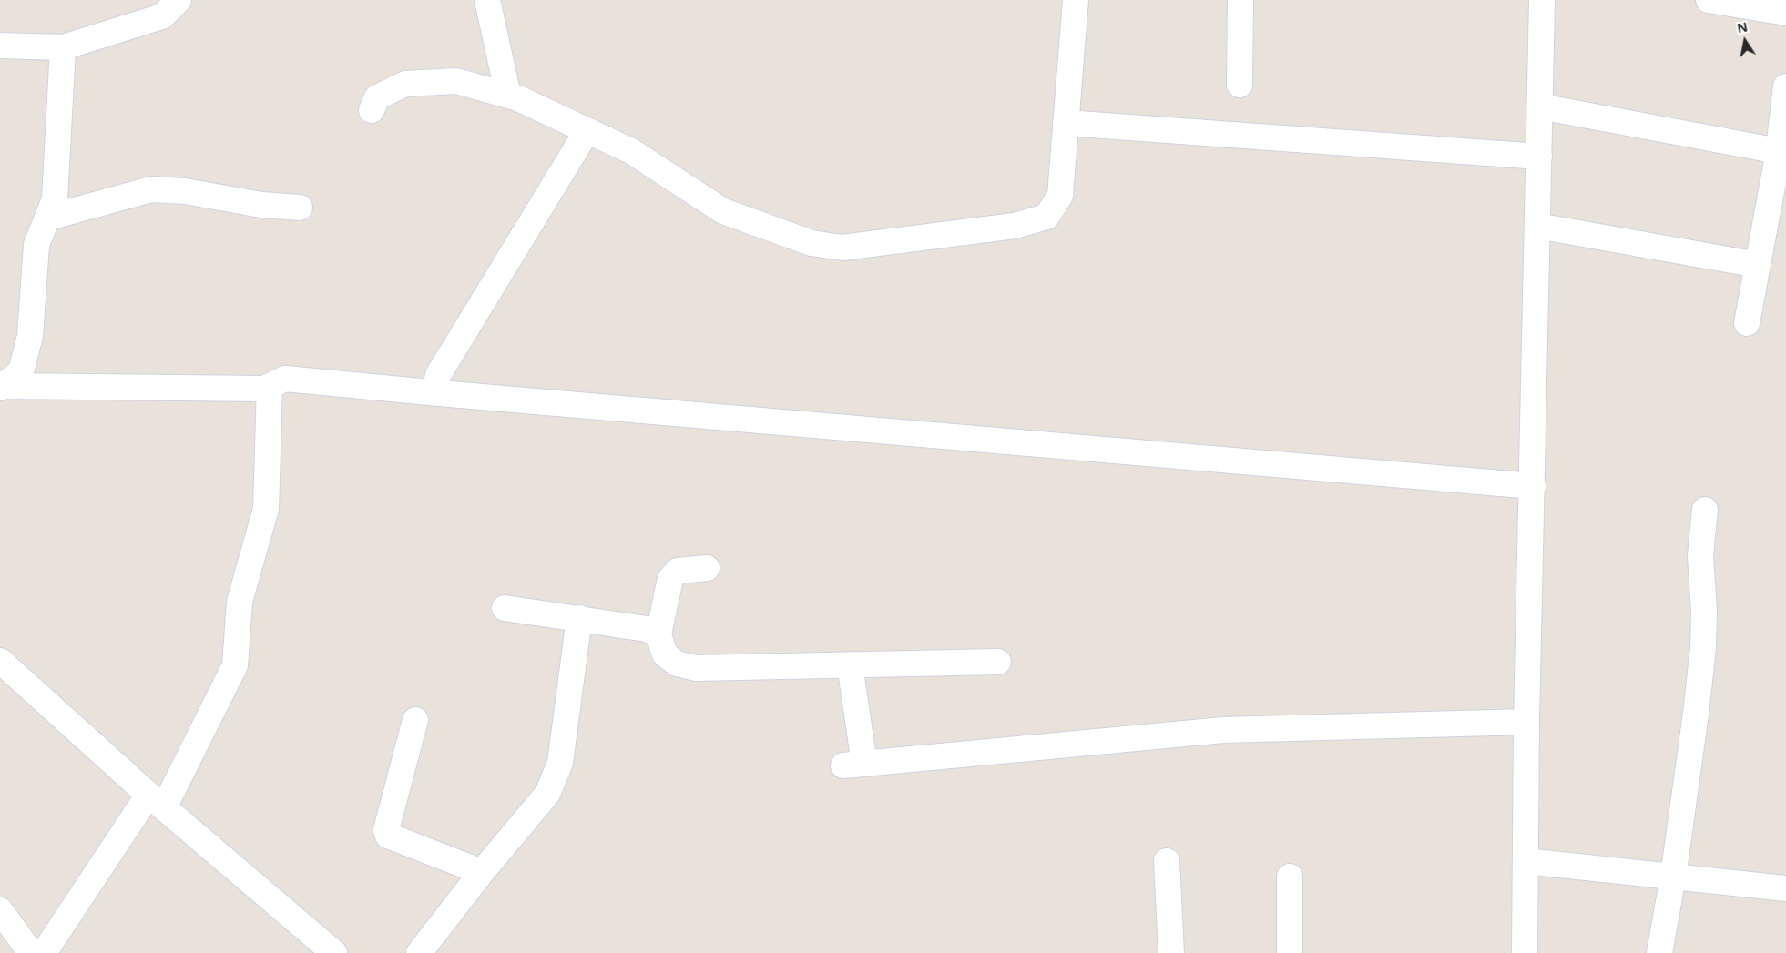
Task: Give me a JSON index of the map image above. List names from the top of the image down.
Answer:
{
  "north": "top"
}
